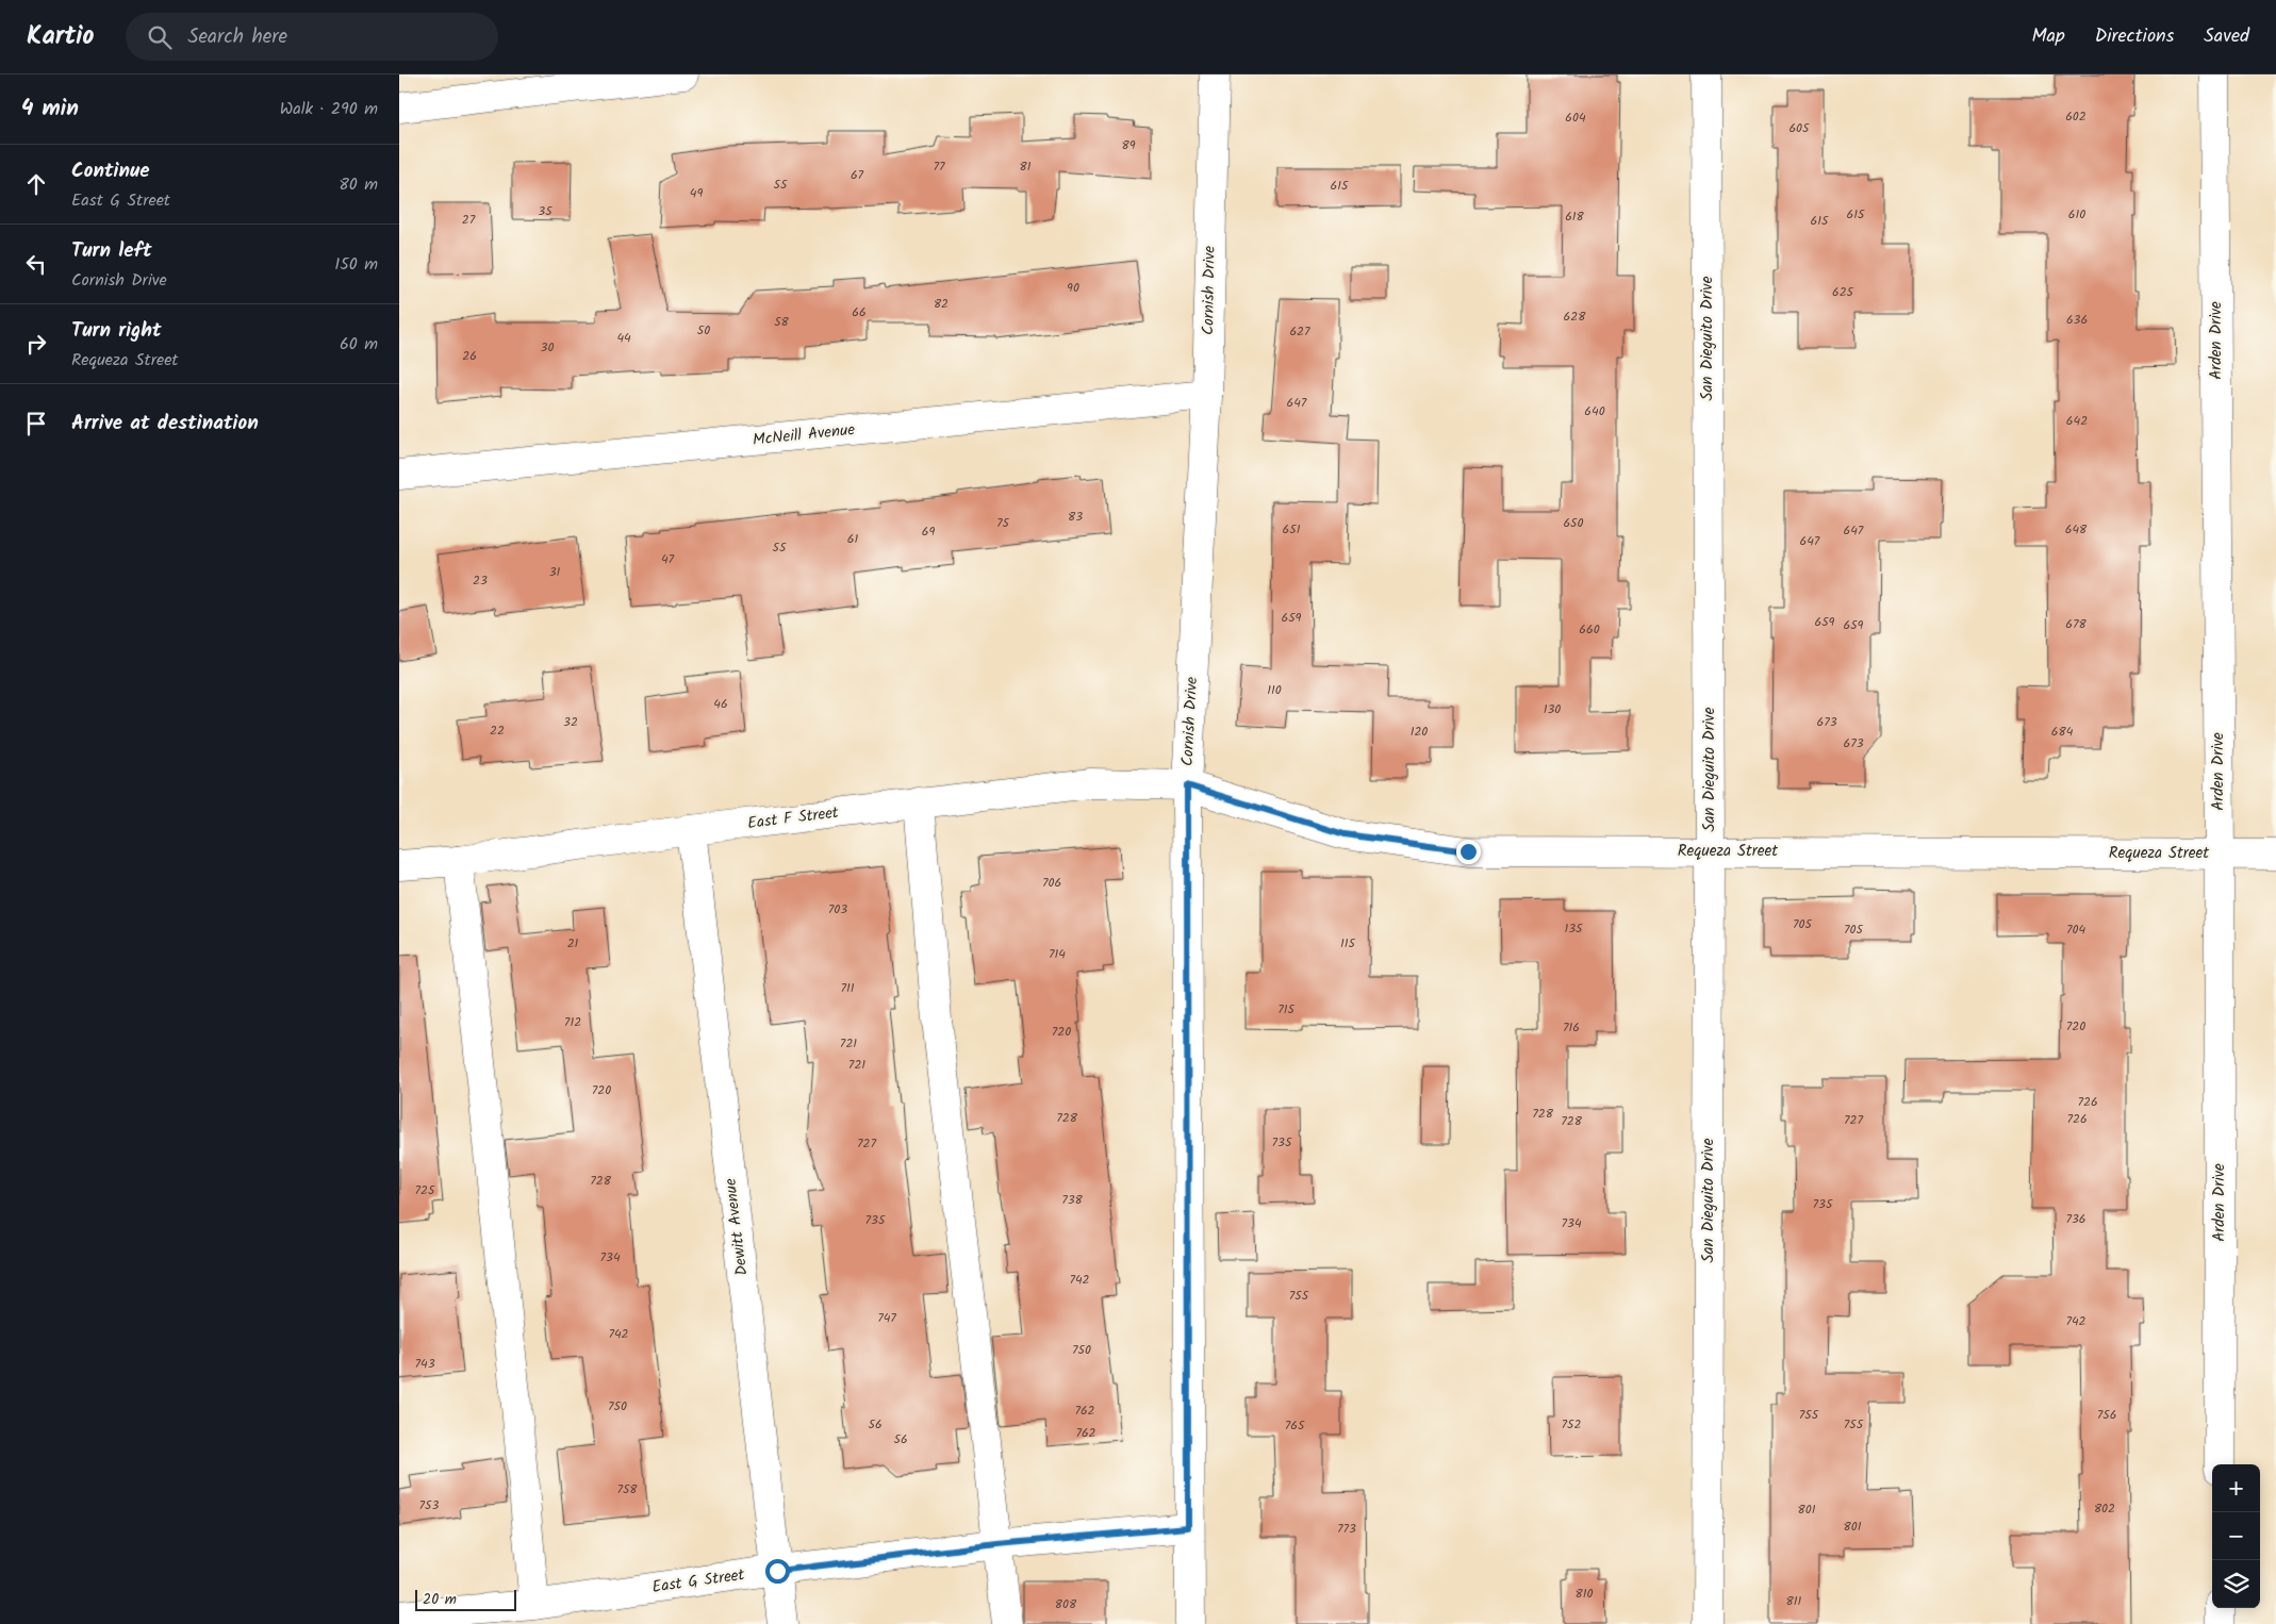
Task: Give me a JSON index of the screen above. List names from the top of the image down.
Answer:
{
  "streets": {
    "street": [
      "Cornish Drive",
      "San Dieguito Drive",
      "Arden Drive",
      "McNeill Avenue",
      "East F Street",
      "Requeza Street",
      "Dewitt Avenue",
      "East G Street"
    ]
  },
  "crossings": [
    ["Cornish Drive", "McNeill Avenue"],
    ["Cornish Drive", "East F Street"],
    ["Cornish Drive", "Requeza Street"],
    ["Cornish Drive", "East G Street"],
    ["San Dieguito Drive", "Requeza Street"],
    ["Arden Drive", "Requeza Street"],
    ["East F Street", "Requeza Street"],
    ["East F Street", "Dewitt Avenue"],
    ["Dewitt Avenue", "East G Street"]
  ],
  "house_numbers": [
    "602",
    "604",
    "605",
    "89",
    "77",
    "81",
    "67",
    "55",
    "615",
    "49",
    "35",
    "615",
    "610",
    "618",
    "27",
    "615",
    "90",
    "625",
    "82",
    "66",
    "628",
    "636",
    "58",
    "50",
    "627",
    "44",
    "30",
    "26",
    "647",
    "640",
    "642",
    "83",
    "75",
    "650",
    "651",
    "648",
    "647",
    "69",
    "61",
    "647",
    "55",
    "47",
    "31",
    "23",
    "659",
    "659",
    "678",
    "659",
    "660",
    "110",
    "46",
    "130",
    "32",
    "673",
    "22",
    "120",
    "684",
    "673",
    "706",
    "703",
    "705",
    "135",
    "705",
    "704",
    "21",
    "115",
    "714",
    "711",
    "715",
    "712",
    "720",
    "716",
    "720",
    "721",
    "721",
    "720",
    "726",
    "728",
    "728",
    "726",
    "727",
    "728",
    "735",
    "727",
    "728",
    "725",
    "738",
    "735",
    "736",
    "735",
    "734",
    "734",
    "742",
    "755",
    "747",
    "742",
    "742",
    "750",
    "743",
    "750",
    "762",
    "755",
    "756",
    "56",
    "752",
    "755",
    "765",
    "762",
    "56",
    "758",
    "753",
    "802",
    "801",
    "801",
    "773",
    "810",
    "811",
    "808"
  ],
  "scale_bar": "20 m",
  "page": {
    "header": "Kartio",
    "search": "Search here",
    "nav": ["Map", "Directions", "Saved"],
    "heading": ["4 min", "Walk · 290 m"],
    "list": [
      ["Continue", "East G Street", "80 m"],
      ["Turn left", "Cornish Drive", "150 m"],
      ["Turn right", "Requeza Street", "60 m"],
      "Arrive at destination"
    ],
    "map_buttons": ["+", "−"],
    "scale": "20 m"
  }
}
